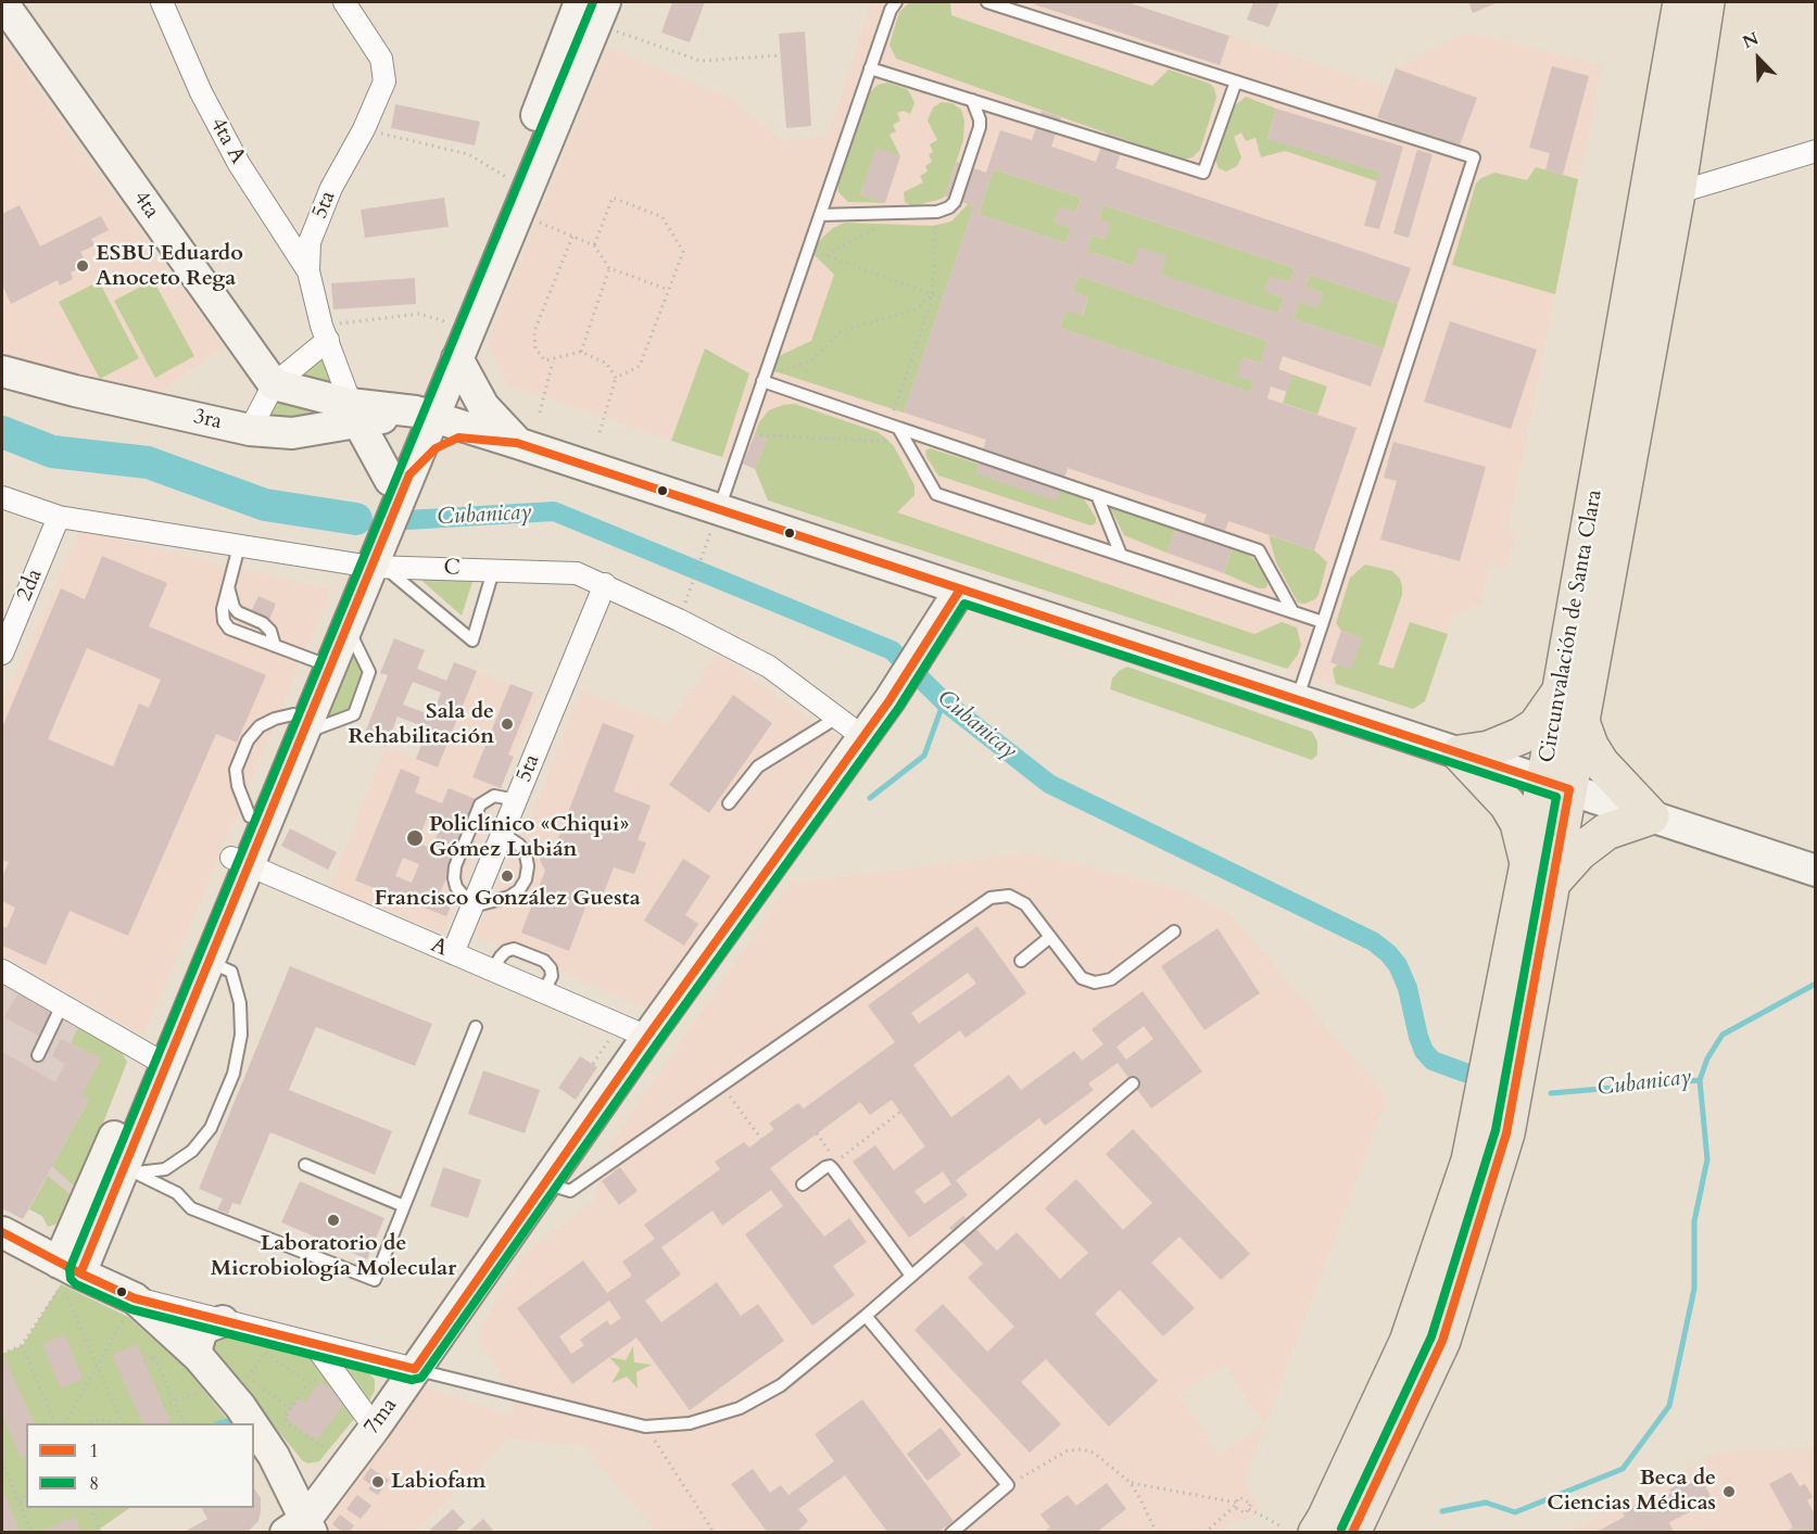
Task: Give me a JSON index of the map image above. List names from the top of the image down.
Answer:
{
  "streets": {
    "highway": ["Circunvalación de Santa Clara"],
    "main road": ["4ta", "3ra", "7ma"],
    "street": [
      "4ta A",
      "5ta",
      "C",
      "2da",
      "A"
    ]
  },
  "crossings": [
    ["4ta A", "5ta"],
    ["5ta", "3ra"],
    ["5ta", "C"],
    ["5ta", "A"],
    ["C", "2da"],
    ["C", "7ma"],
    ["A", "7ma"]
  ],
  "water": ["Cubanicay"],
  "places": [
    "ESBU Eduardo Anoceto Rega",
    "Sala de Rehabilitación",
    "Policlínico «Chiqui» Gómez Lubián",
    "Francisco González Guesta",
    "Laboratorio de Microbiología Molecular",
    "Labiofam",
    "Beca de Ciencias Médicas"
  ],
  "lines": ["transit line 8", "transit line 1"],
  "legend": ["1", "8"],
  "north": "top left"
}
